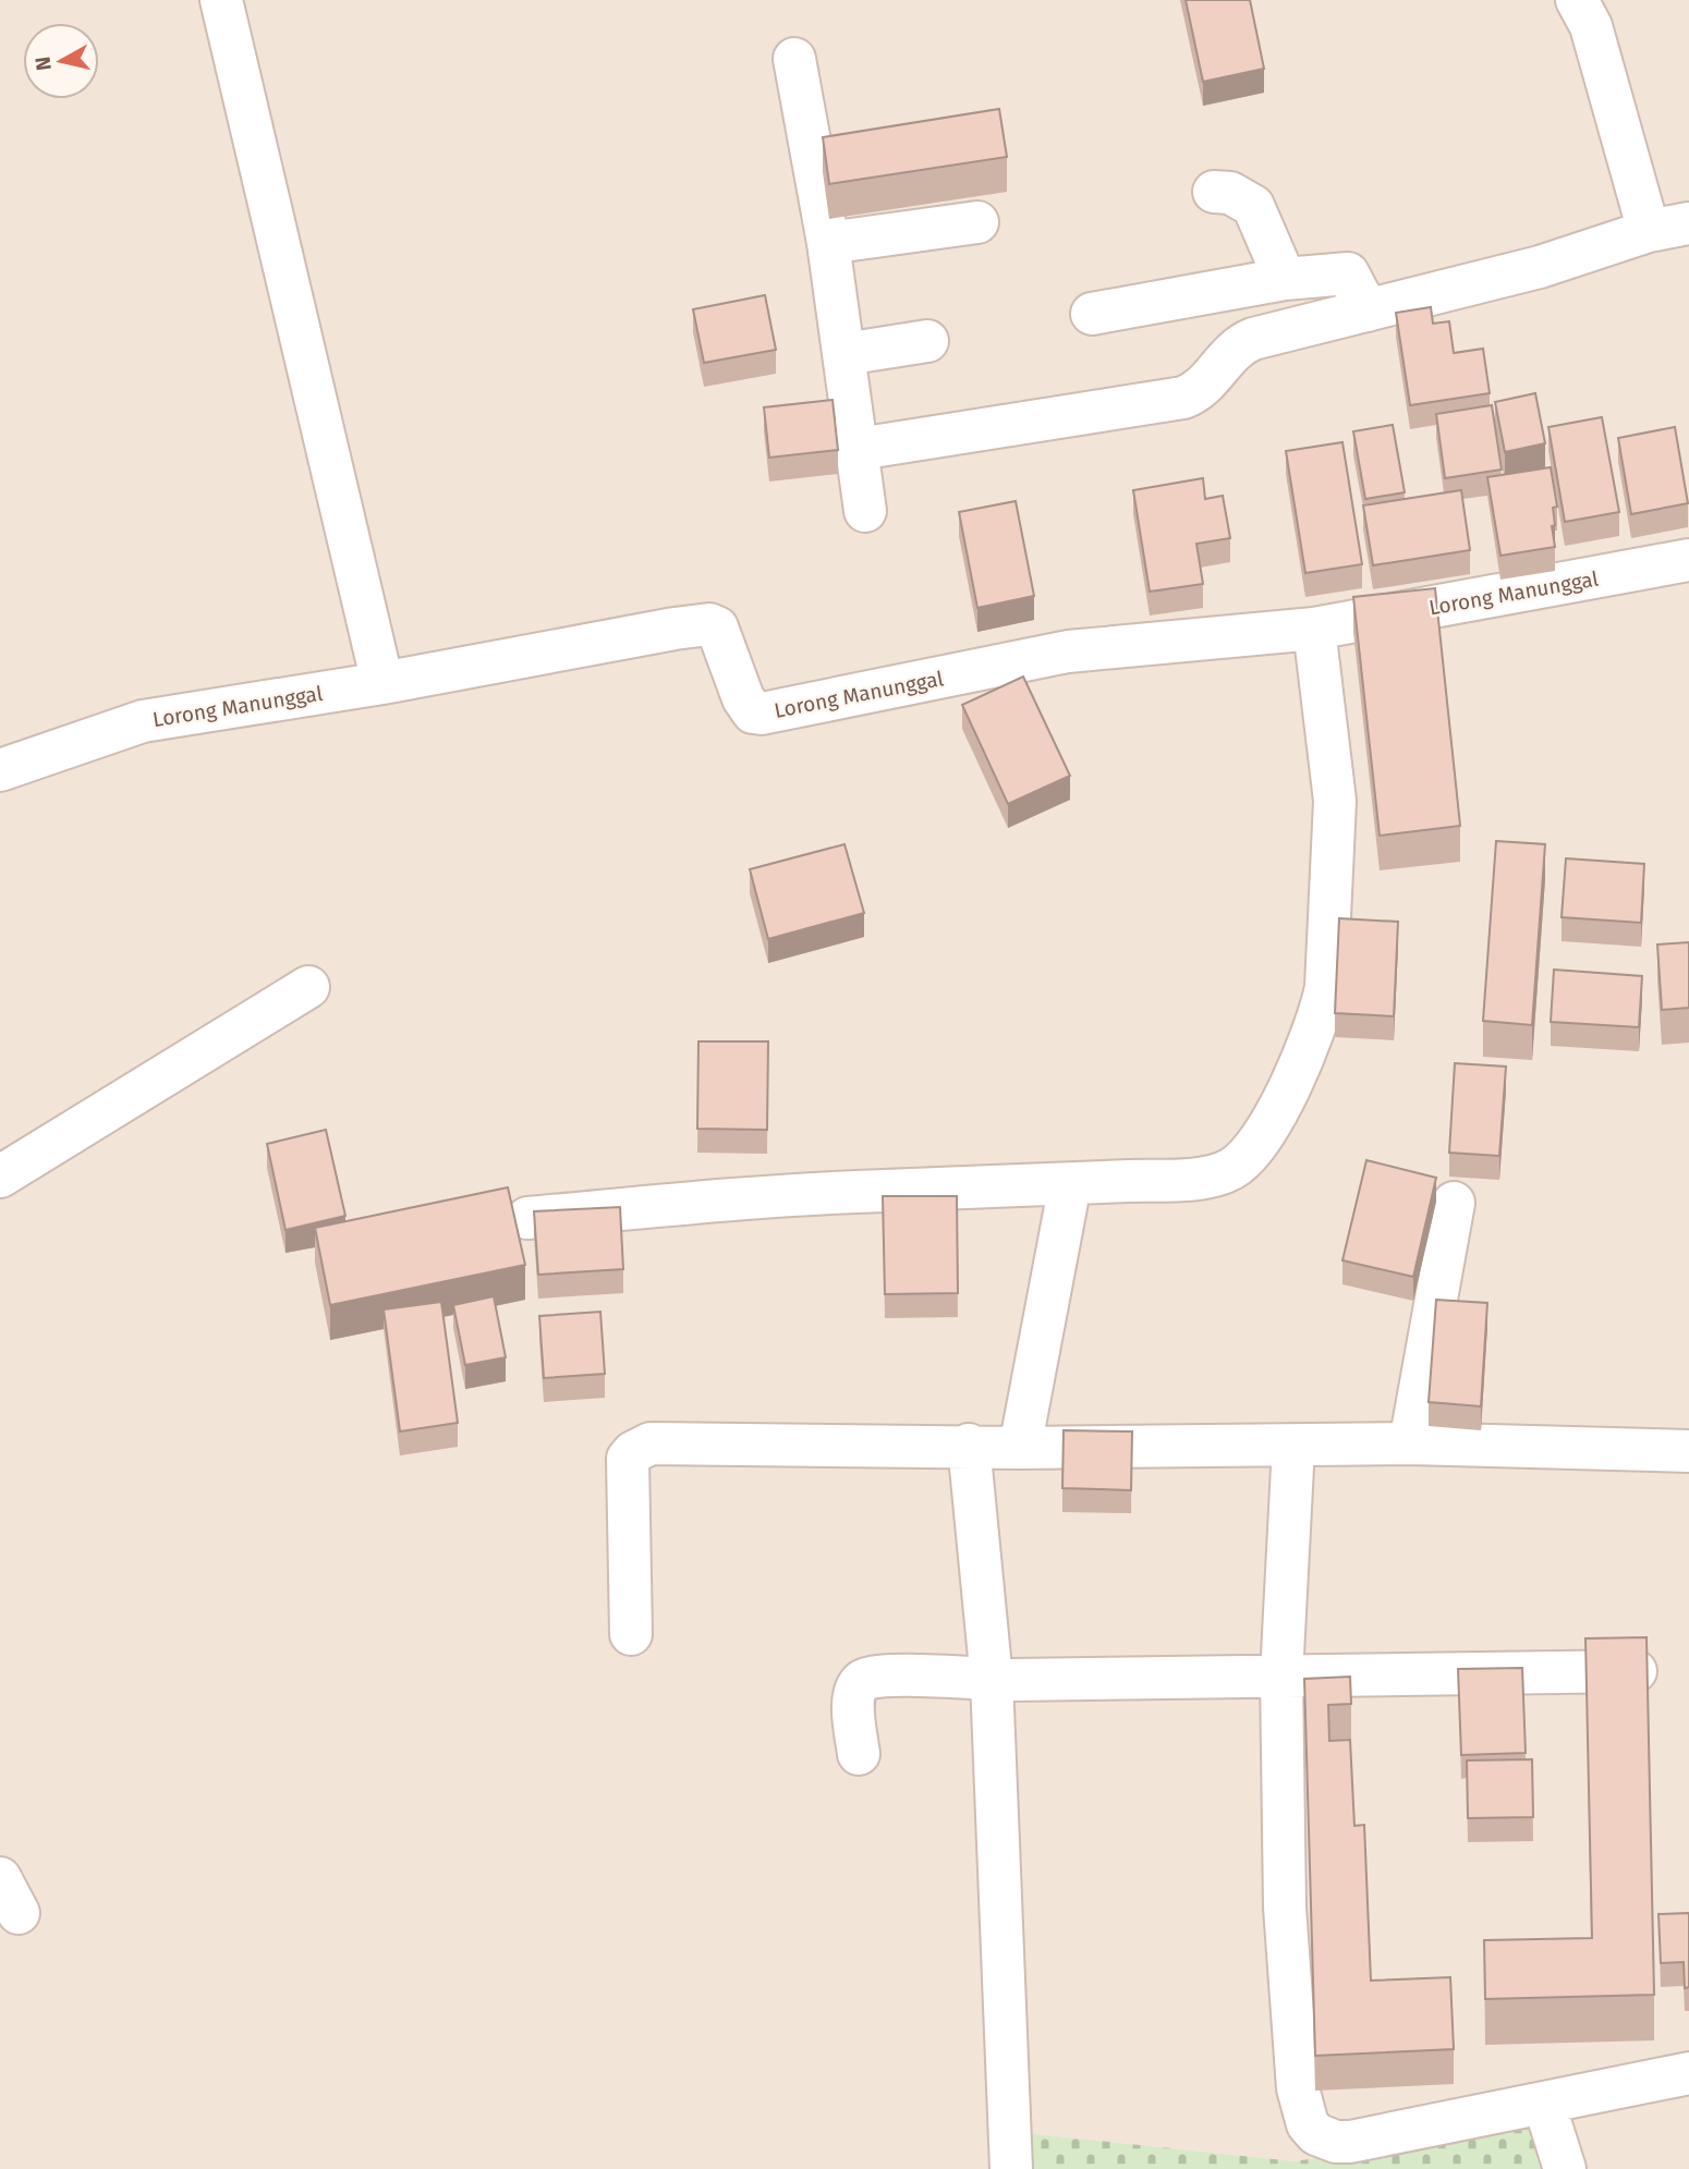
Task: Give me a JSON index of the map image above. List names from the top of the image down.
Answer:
{
  "streets": {
    "street": ["Lorong Manunggal"]
  },
  "north": "left"
}
